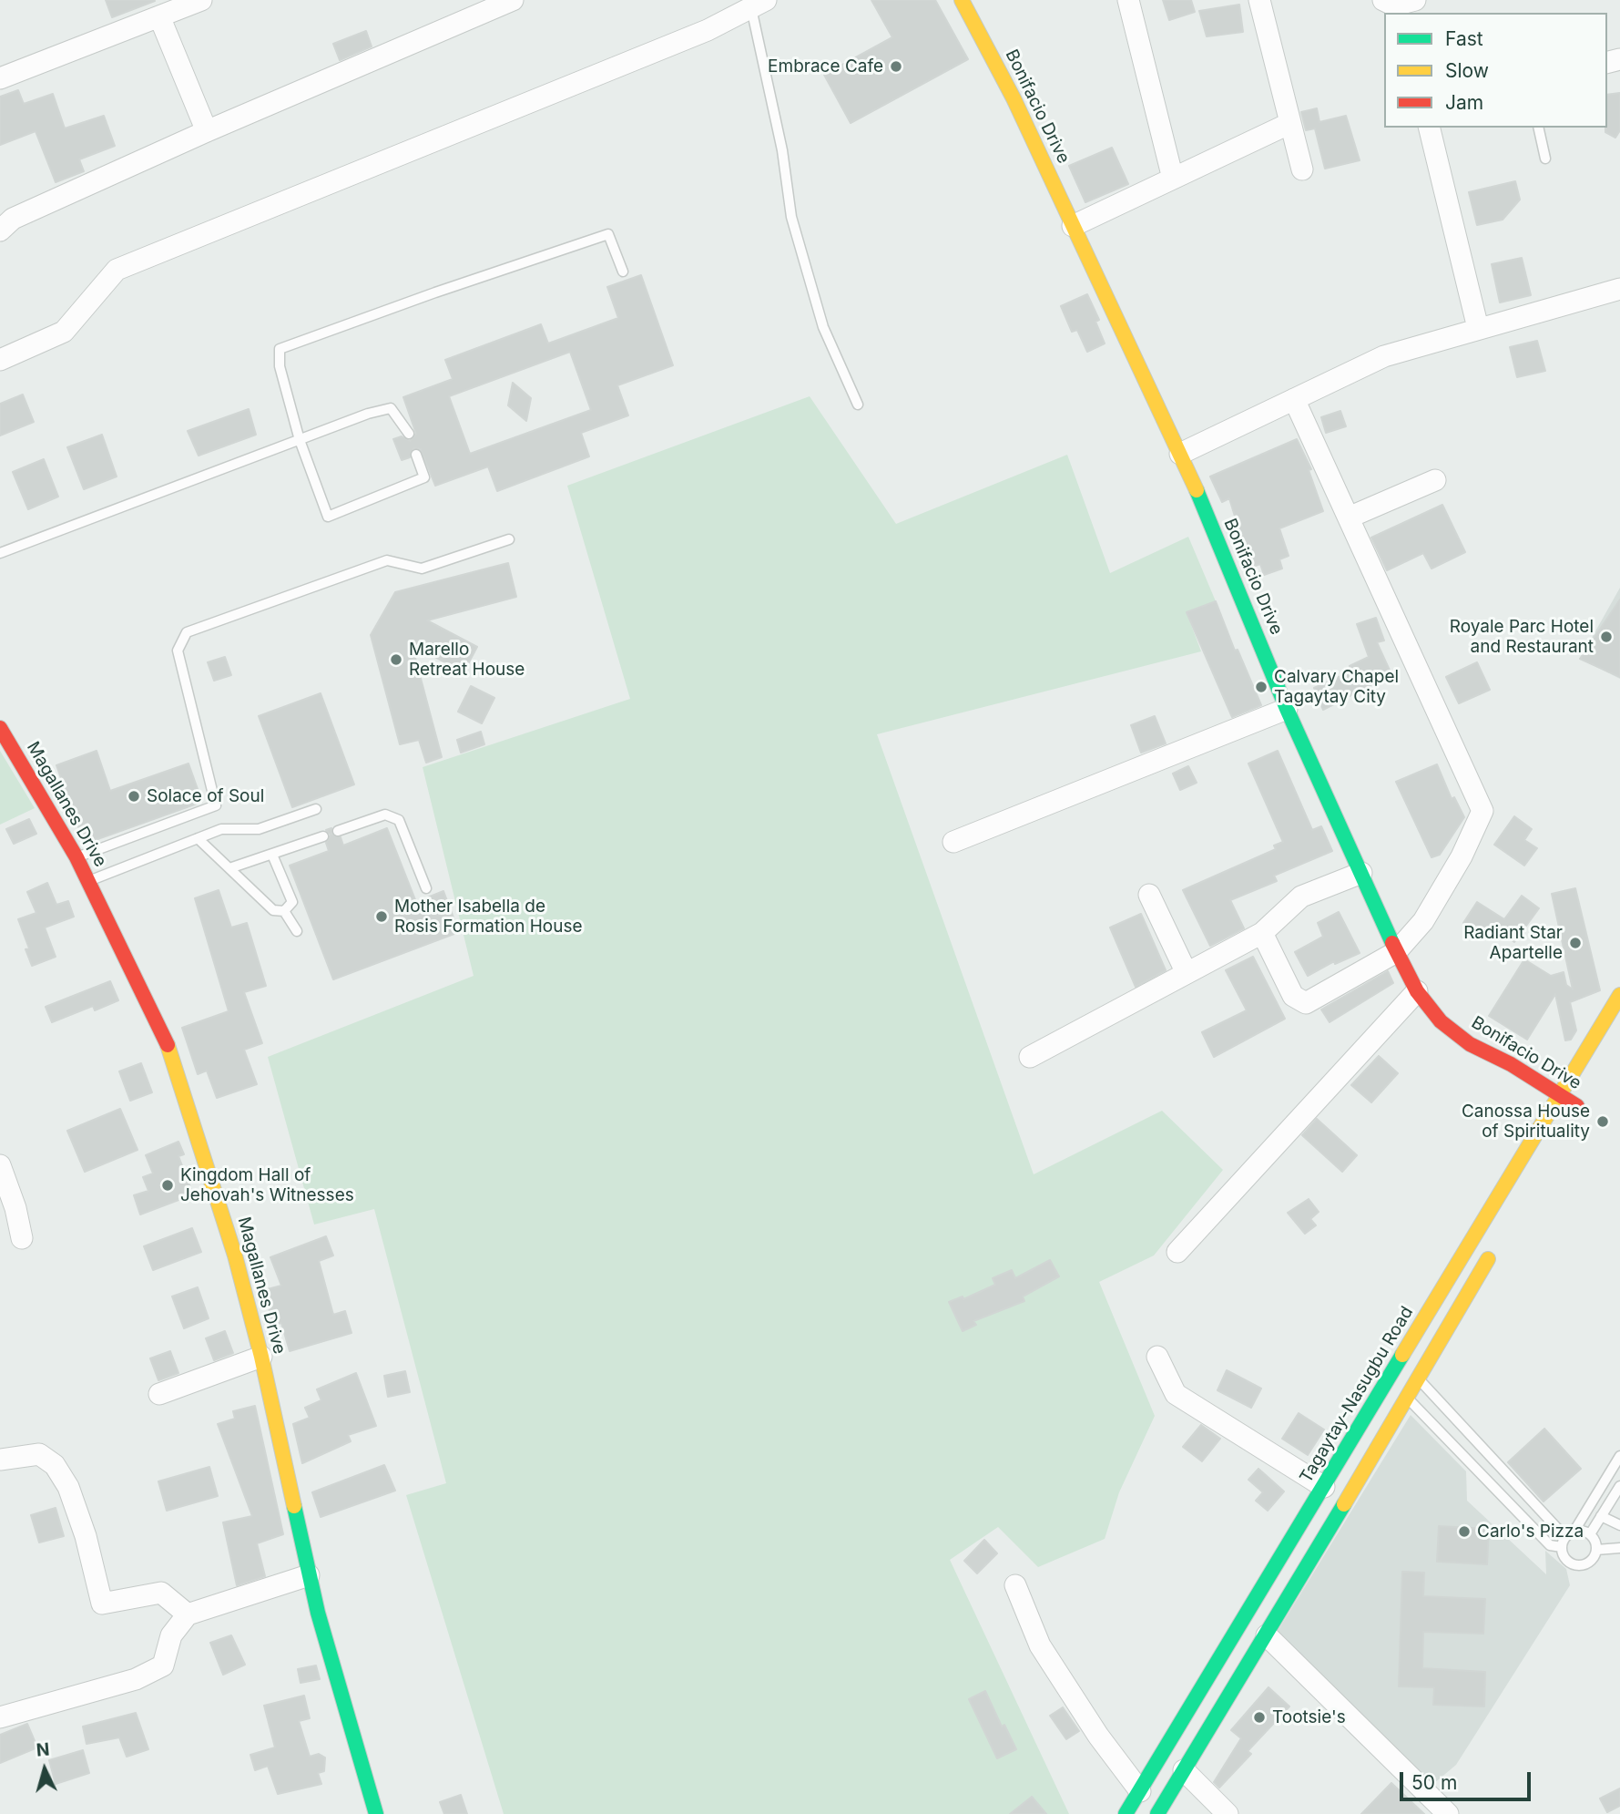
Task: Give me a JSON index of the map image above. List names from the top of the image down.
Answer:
{
  "streets": {
    "street": ["Bonifacio Drive", "Magallanes Drive", "Tagaytay-Nasugbu Road"]
  },
  "crossings": [
    ["Bonifacio Drive", "Tagaytay-Nasugbu Road"]
  ],
  "places": [
    "Embrace Cafe",
    "Royale Parc Hotel and Restaurant",
    "Marello Retreat House",
    "Calvary Chapel Tagaytay City",
    "Solace of Soul",
    "Mother Isabella de Rosis Formation House",
    "Radiant Star Apartelle",
    "Canossa House of Spirituality",
    "Kingdom Hall of Jehovah's Witnesses",
    "Carlo's Pizza",
    "Tootsie's"
  ],
  "legend": ["Fast", "Slow", "Jam"],
  "scale_bar": "50 m",
  "north": "top"
}
